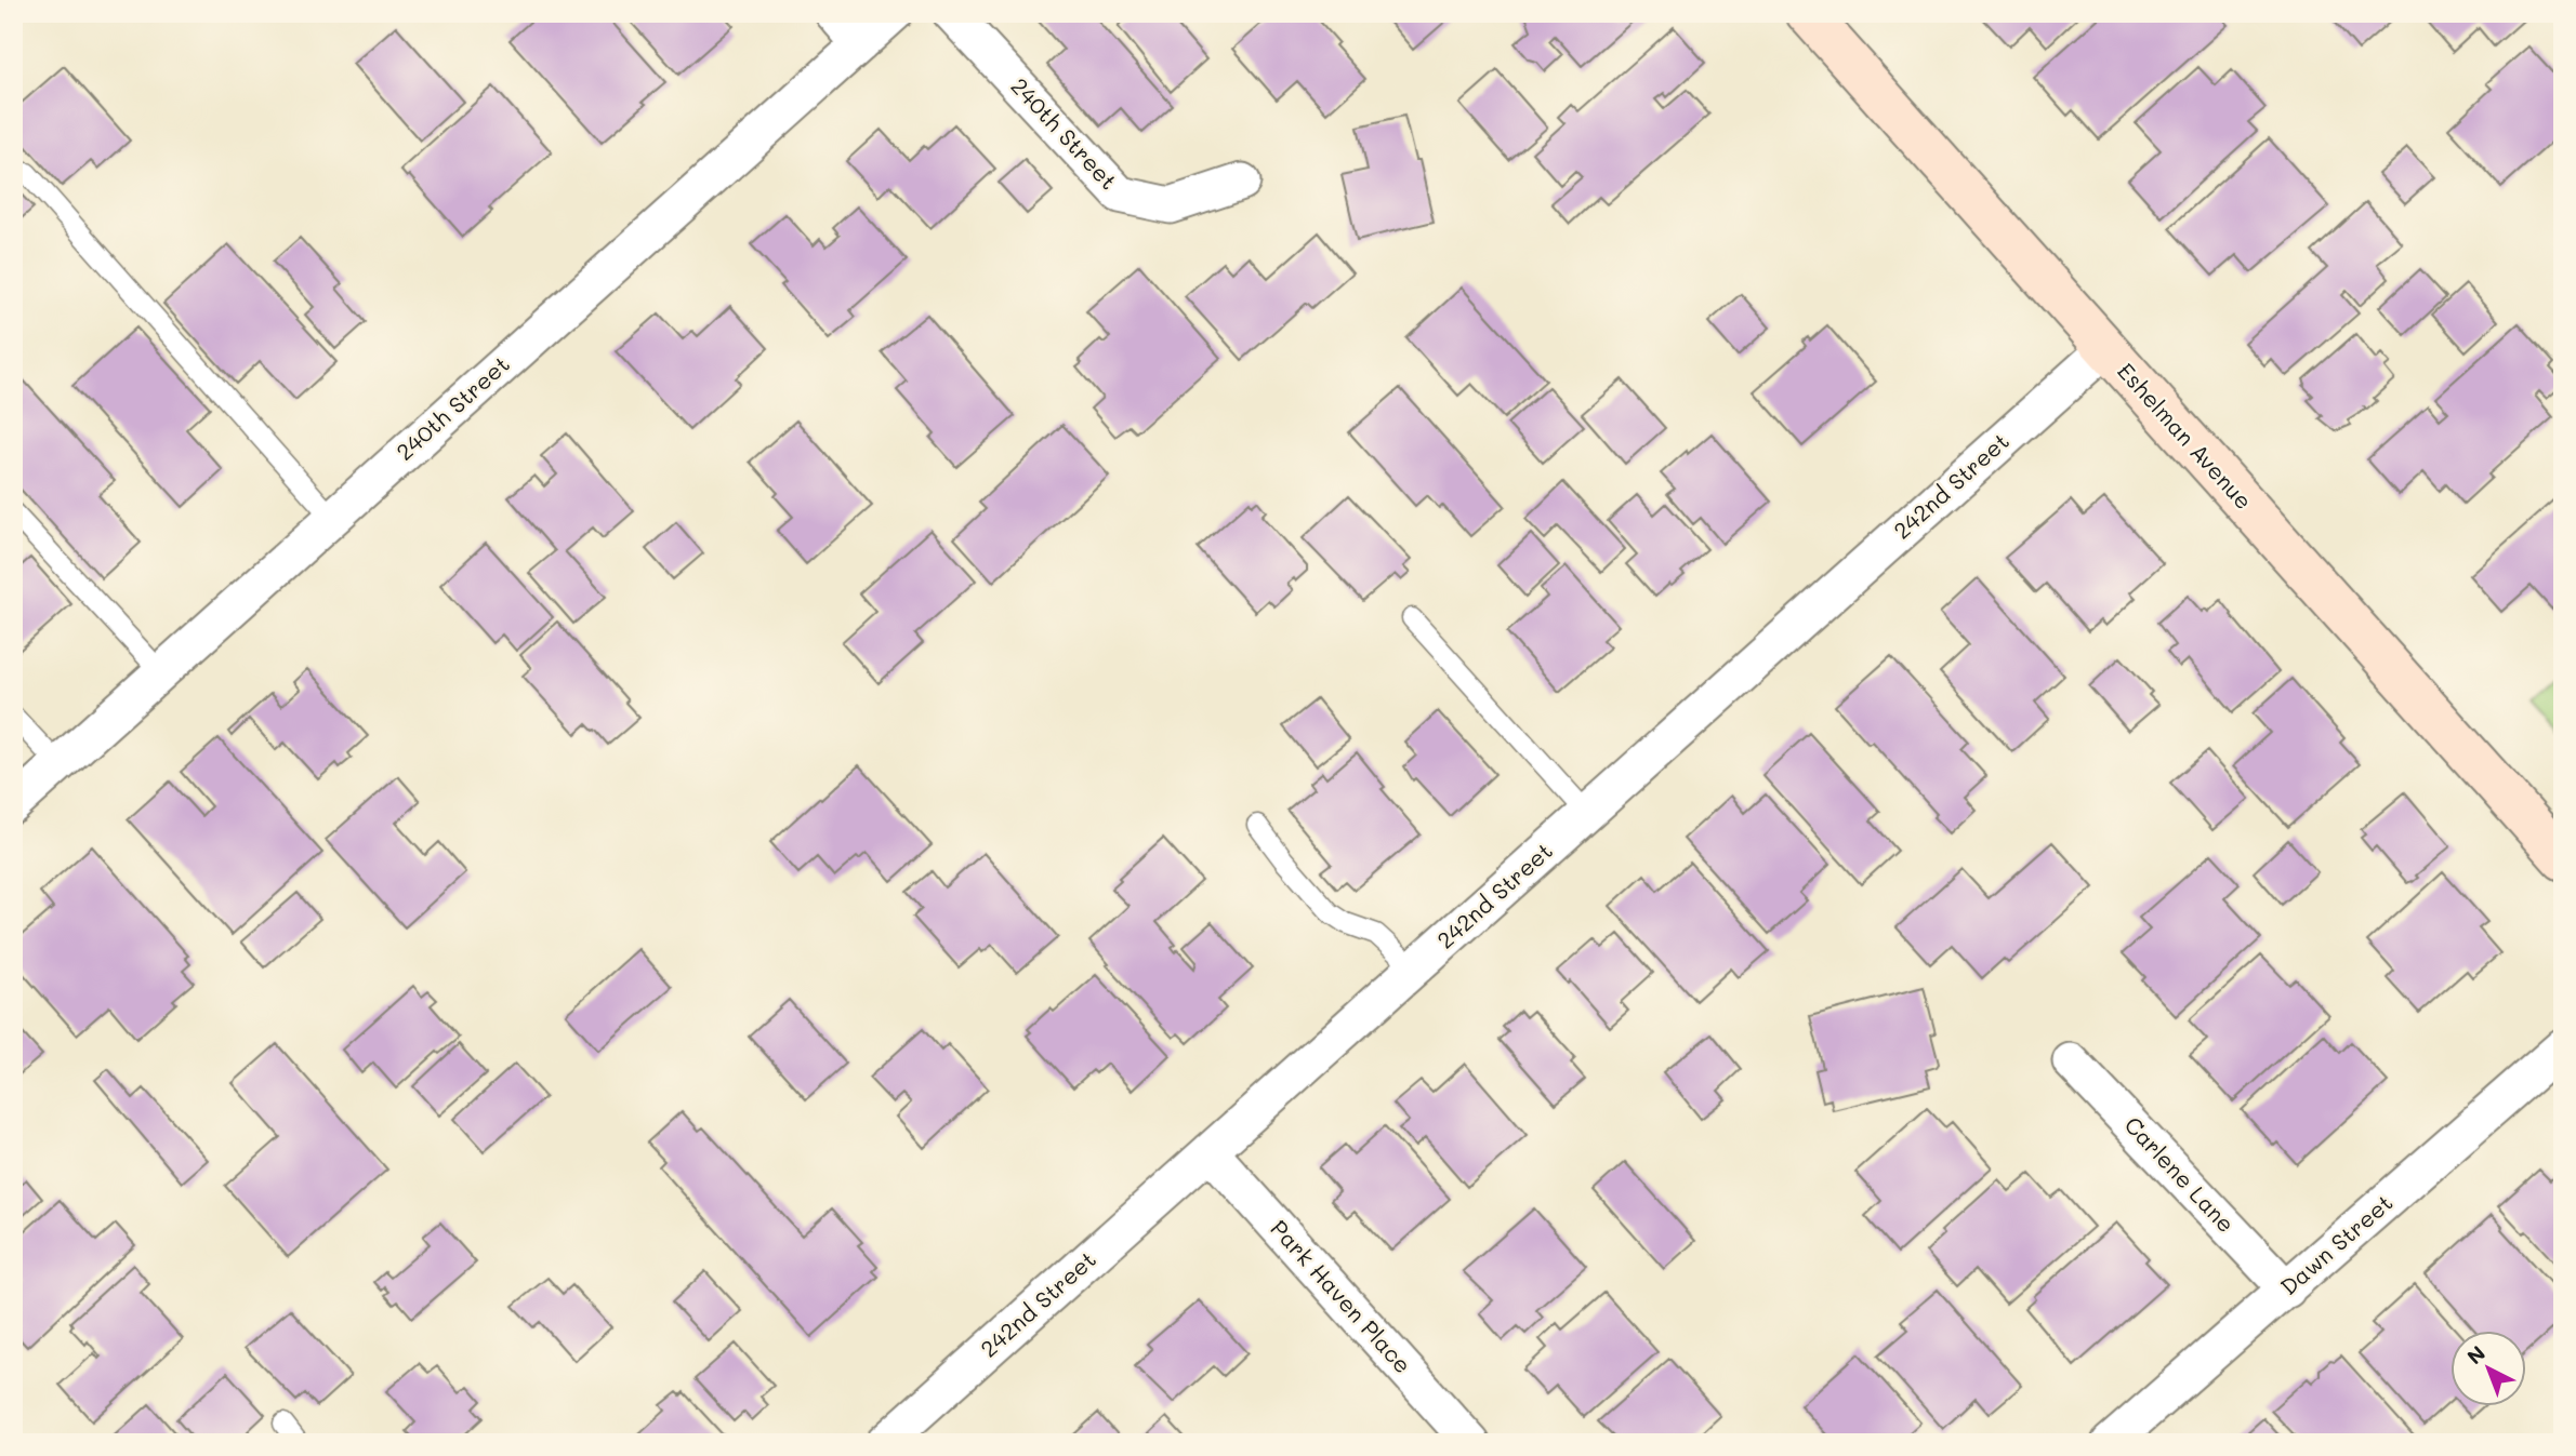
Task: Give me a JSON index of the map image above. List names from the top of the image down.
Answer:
{
  "streets": {
    "street": [
      "240th Street",
      "Eshelman Avenue",
      "242nd Street",
      "Carlene Lane",
      "Dawn Street",
      "Park Haven Place"
    ]
  },
  "crossings": [
    ["Eshelman Avenue", "242nd Street"],
    ["242nd Street", "Park Haven Place"],
    ["Carlene Lane", "Dawn Street"]
  ],
  "north": "top left"
}
